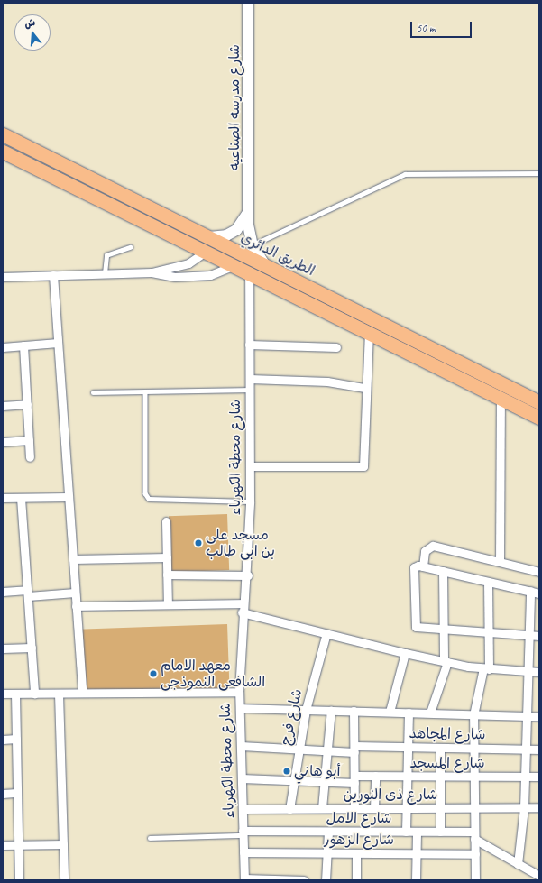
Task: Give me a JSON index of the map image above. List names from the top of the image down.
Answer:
{
  "streets": {
    "highway": ["الطريق الدائري"],
    "street": [
      "شارع مدرسه الصناعيه",
      "شارع محطة الكهرباء",
      "شارع فرج",
      "شارع المجاهد",
      "شارع المسجد",
      "شارع ذى النورين",
      "شارع الامل",
      "شارع الزهور"
    ]
  },
  "crossings": [
    ["شارع مدرسه الصناعيه", "الطريق الدائري"],
    ["الطريق الدائري", "شارع محطة الكهرباء"],
    ["شارع محطة الكهرباء", "شارع المجاهد"],
    ["شارع محطة الكهرباء", "شارع المسجد"],
    ["شارع محطة الكهرباء", "شارع ذى النورين"],
    ["شارع محطة الكهرباء", "شارع الامل"],
    ["شارع محطة الكهرباء", "شارع الزهور"],
    ["شارع فرج", "شارع المجاهد"],
    ["شارع فرج", "شارع المسجد"],
    ["شارع فرج", "شارع ذى النورين"]
  ],
  "places": ["مسجد على بن ابى طالب", "معهد الامام الشافعى النموذجى", "أبو هاني"],
  "scale_bar": "50 m",
  "north": "top"
}
